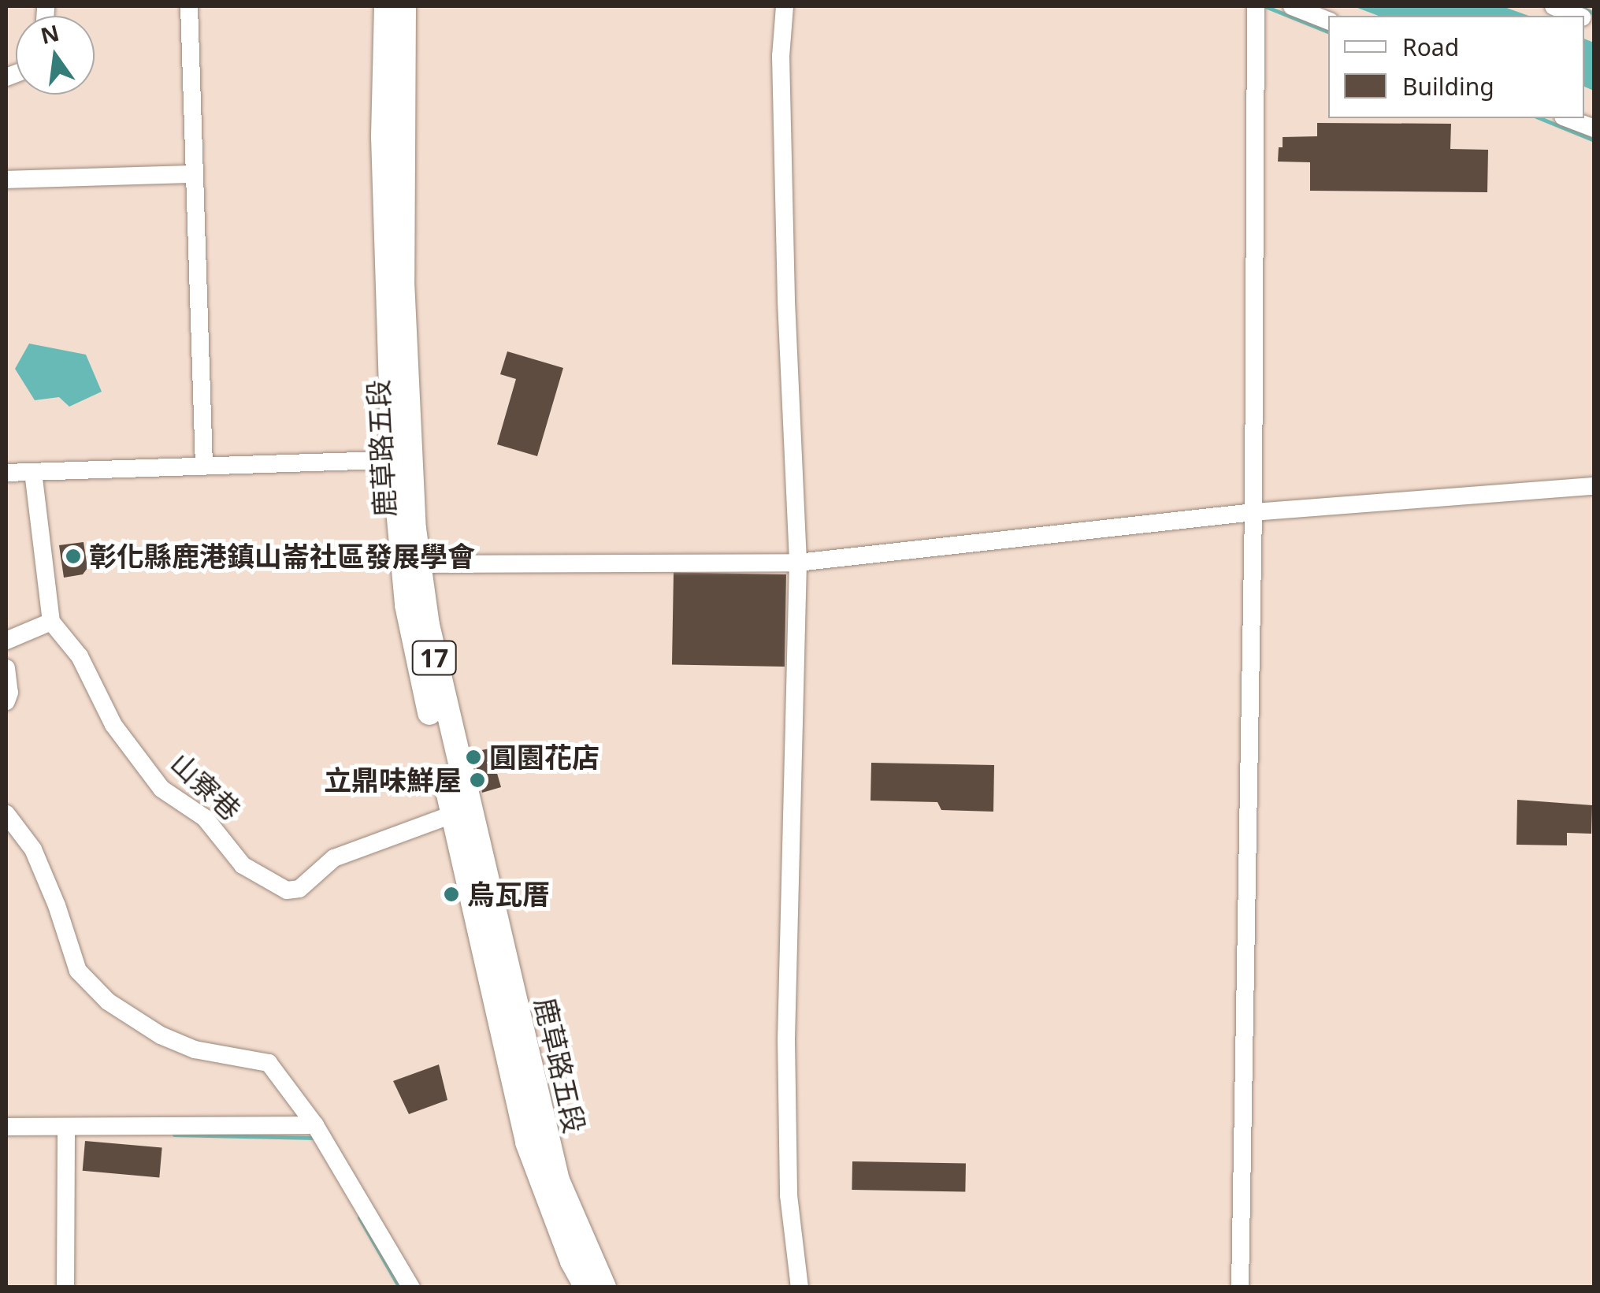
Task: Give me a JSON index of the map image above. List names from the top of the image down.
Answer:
{
  "streets": {
    "main road": ["鹿草路五段", "17"],
    "street": ["山寮巷"]
  },
  "crossings": [
    ["鹿草路五段", "山寮巷"]
  ],
  "places": [
    "彰化縣鹿港鎮山崙社區發展學會",
    "圓園花店",
    "立鼎味鮮屋",
    "烏瓦厝"
  ],
  "legend": ["Road", "Building"],
  "north": "top"
}
